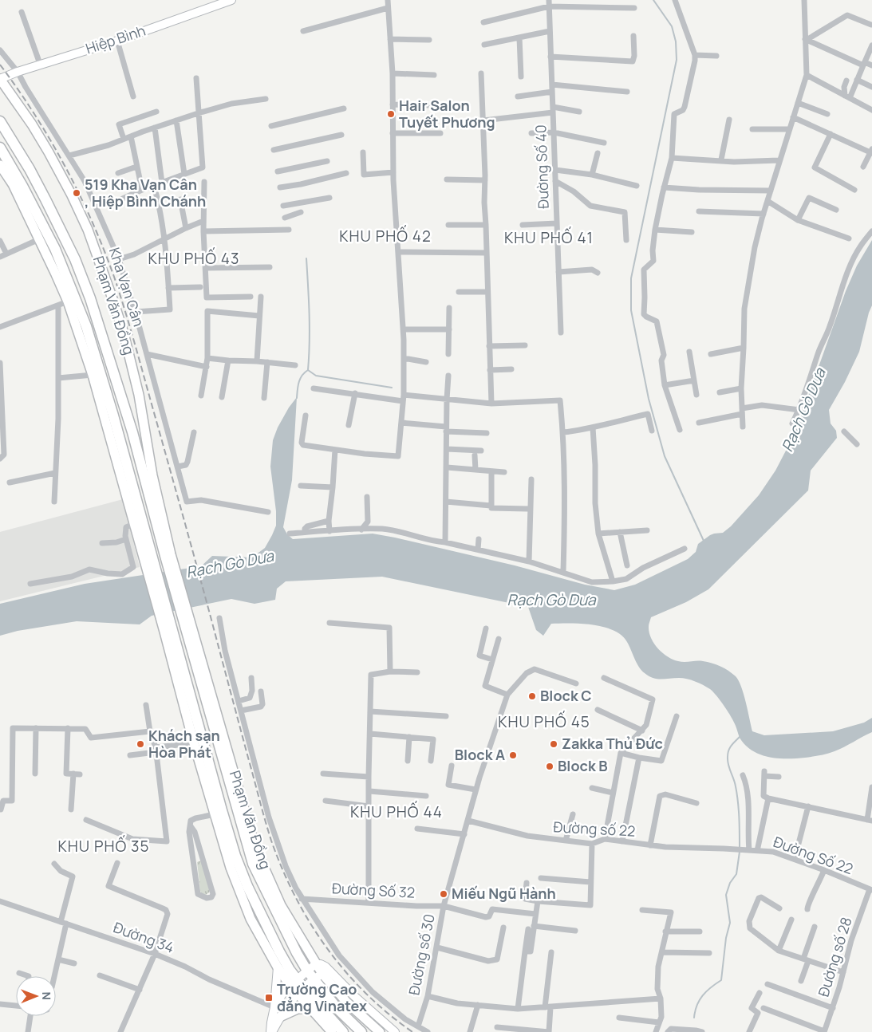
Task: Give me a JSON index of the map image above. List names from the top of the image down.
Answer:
{
  "streets": {
    "highway": ["Phạm Văn Đồng"],
    "main road": ["Hiệp Bình"],
    "street": [
      "Đường Số 40",
      "Kha Vạn Cân",
      "Đường số 22",
      "Đường Số 22",
      "Đường Số 32",
      "Đường 34",
      "Đường số 30",
      "Đường số 28"
    ]
  },
  "crossings": [
    ["Hiệp Bình", "Kha Vạn Cân"],
    ["Hiệp Bình", "Phạm Văn Đồng"],
    ["Đường số 22", "Đường Số 22"],
    ["Đường số 22", "Đường số 30"],
    ["Đường Số 22", "Đường số 28"],
    ["Đường Số 32", "Đường số 30"]
  ],
  "districts": [
    "KHU PHỐ 42",
    "KHU PHỐ 41",
    "KHU PHỐ 43",
    "KHU PHỐ 45",
    "KHU PHỐ 44",
    "KHU PHỐ 35"
  ],
  "water": ["Rạch Gò Dưa"],
  "places": {
    "other": [
      "Hair Salon Tuyết Phương",
      "519 Kha Vạn Cân , Hiệp Bình Chánh",
      "Block C",
      "Khách sạn Hòa Phát",
      "Zakka Thủ Đức",
      "Block A",
      "Block B",
      "Miếu Ngũ Hành"
    ],
    "transit": ["Trường Cao đẳng Vinatex"]
  },
  "north": "right"
}
